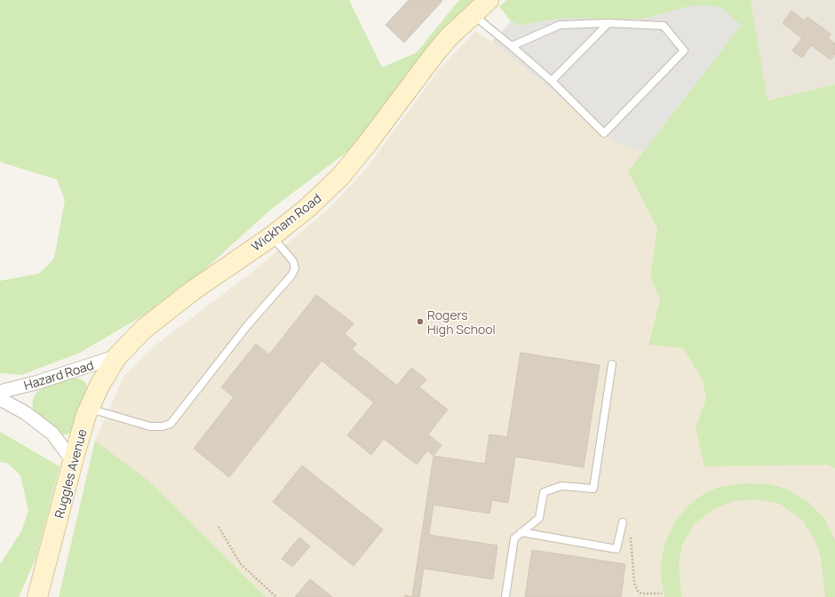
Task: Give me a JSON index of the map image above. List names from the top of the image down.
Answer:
{
  "streets": {
    "street": ["Wickham Road", "Hazard Road", "Ruggles Avenue"]
  },
  "crossings": [
    ["Wickham Road", "Hazard Road"],
    ["Wickham Road", "Ruggles Avenue"],
    ["Hazard Road", "Ruggles Avenue"]
  ],
  "places": ["Rogers High School"]
}
